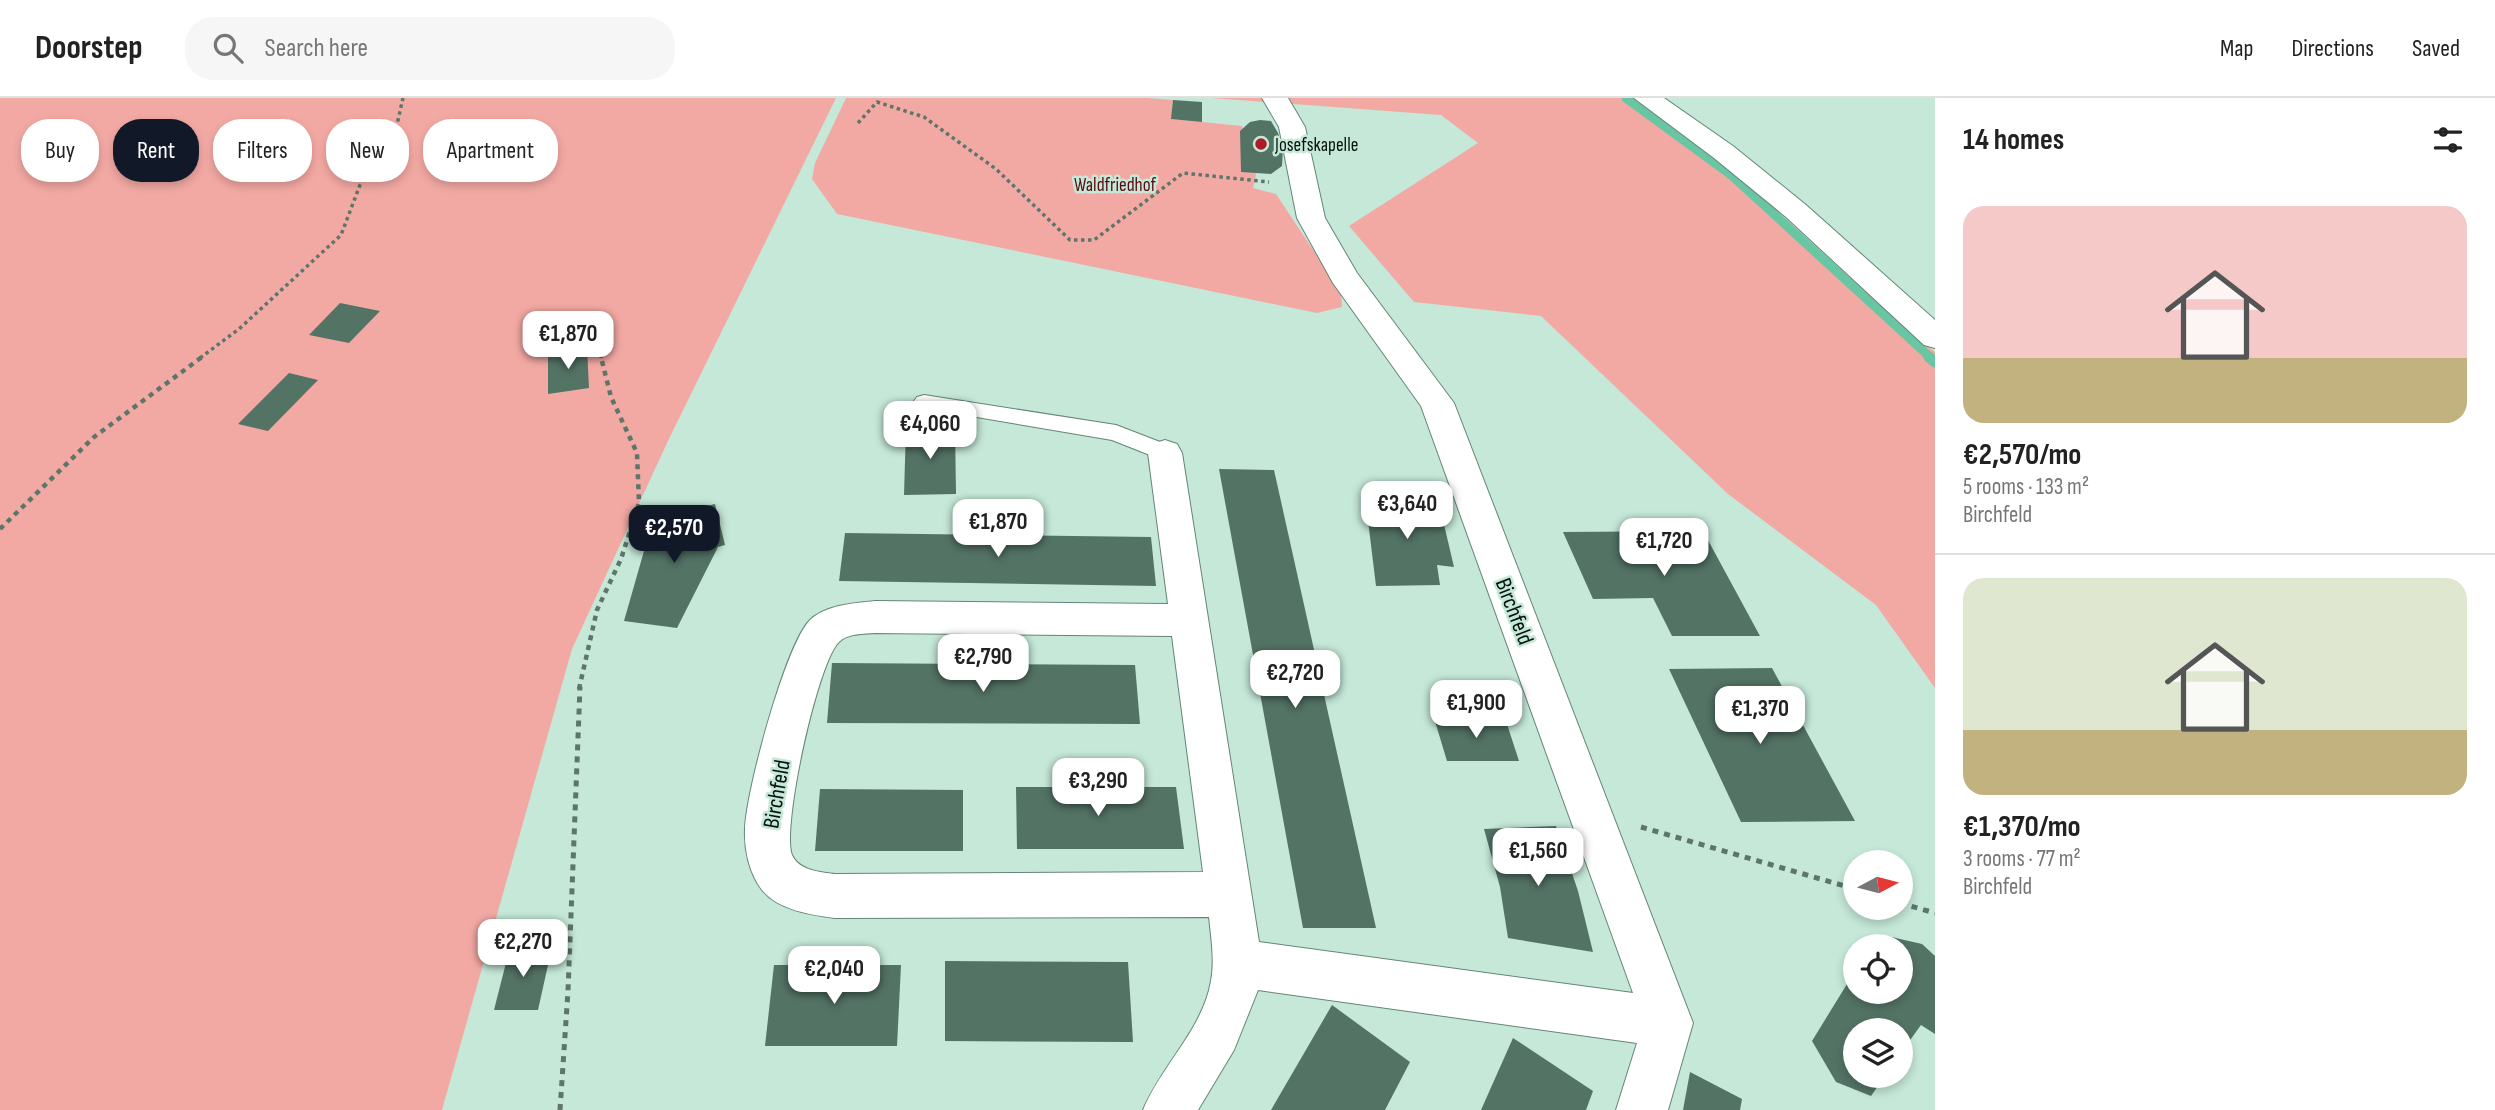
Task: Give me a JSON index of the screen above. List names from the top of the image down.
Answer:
{
  "streets": {
    "street": ["Birchfeld"]
  },
  "parks": ["Waldfriedhof"],
  "places": ["Josefskapelle"],
  "north": "right",
  "page": {
    "header": "Doorstep",
    "search": "Search here",
    "nav": ["Map", "Directions", "Saved"],
    "heading": "14 homes",
    "chip": [
      "Buy",
      "Rent",
      "Filters",
      "New",
      "Apartment"
    ],
    "list": [
      {
        "name": "€2,570/mo",
        "note": "5 rooms · 133 m² · Birchfeld"
      },
      {
        "name": "€1,370/mo",
        "note": "3 rooms · 77 m² · Birchfeld"
      }
    ],
    "price": [
      "€1,870",
      "€4,060",
      "€3,640",
      "€1,870",
      "€2,570",
      "€1,720",
      "€2,790",
      "€2,720",
      "€1,900",
      "€1,370",
      "€3,290",
      "€1,560",
      "€2,270",
      "€2,040"
    ]
  }
}
